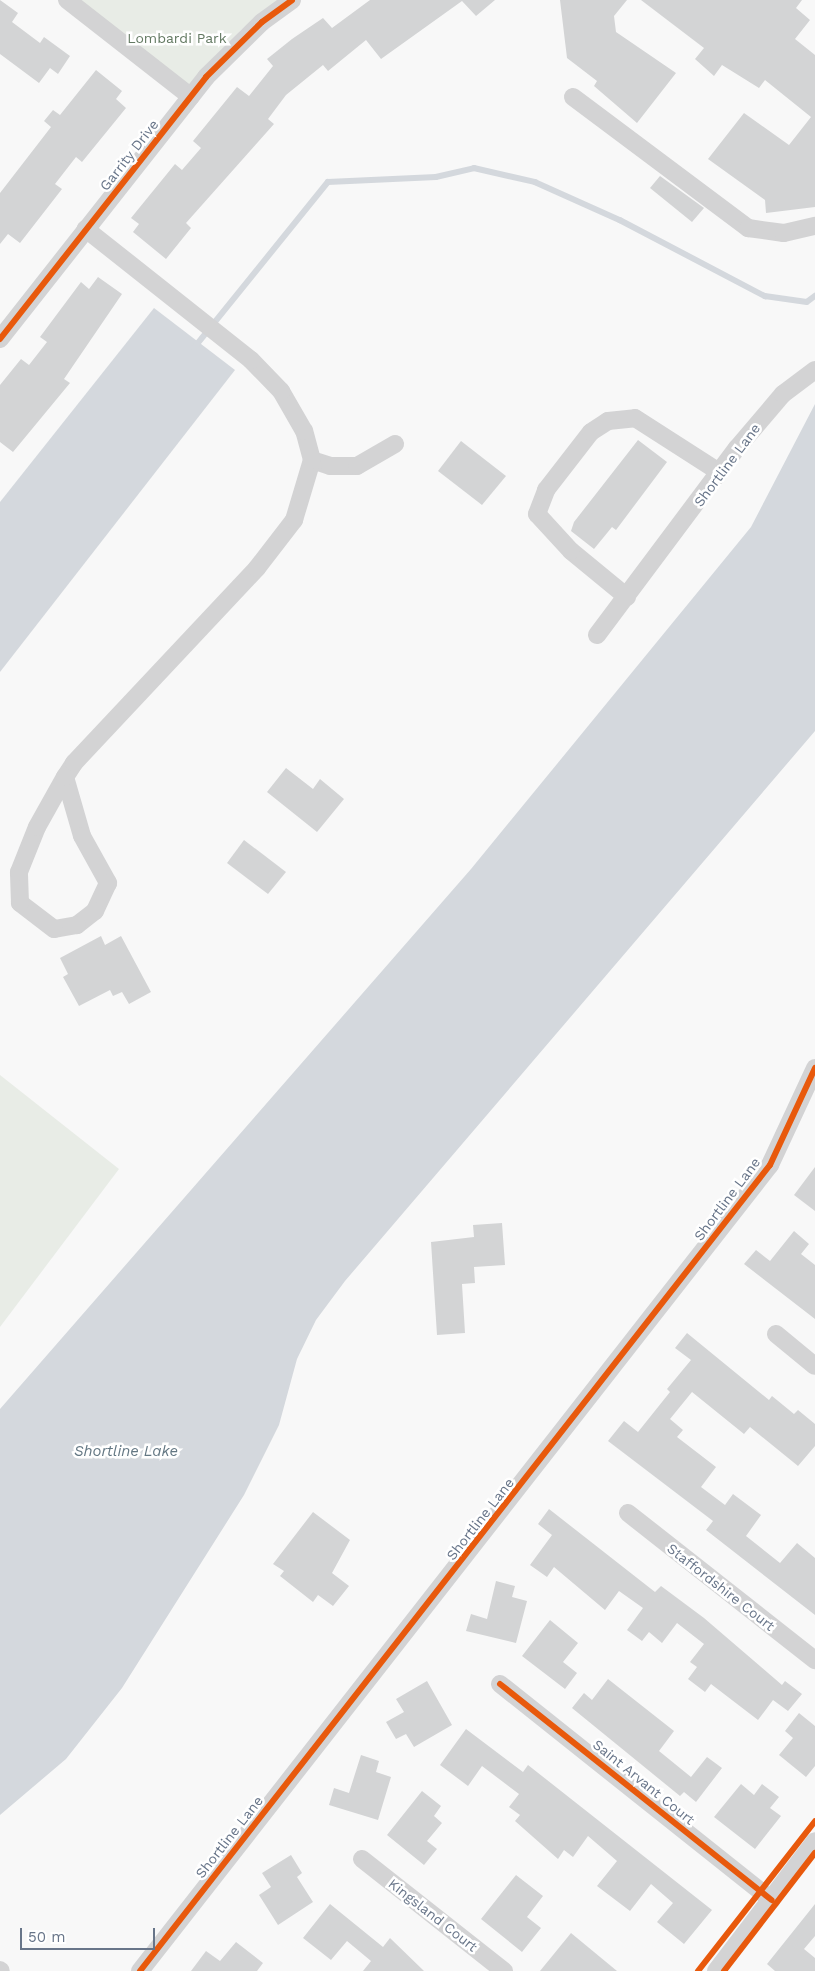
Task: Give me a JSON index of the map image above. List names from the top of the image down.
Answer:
{
  "streets": {
    "street": [
      "Garrity Drive",
      "Shortline Lane",
      "Staffordshire Court",
      "Saint Arvant Court",
      "Kingsland Court"
    ]
  },
  "water": ["Shortline Lake"],
  "parks": ["Lombardi Park"],
  "scale_bar": "50 m"
}
